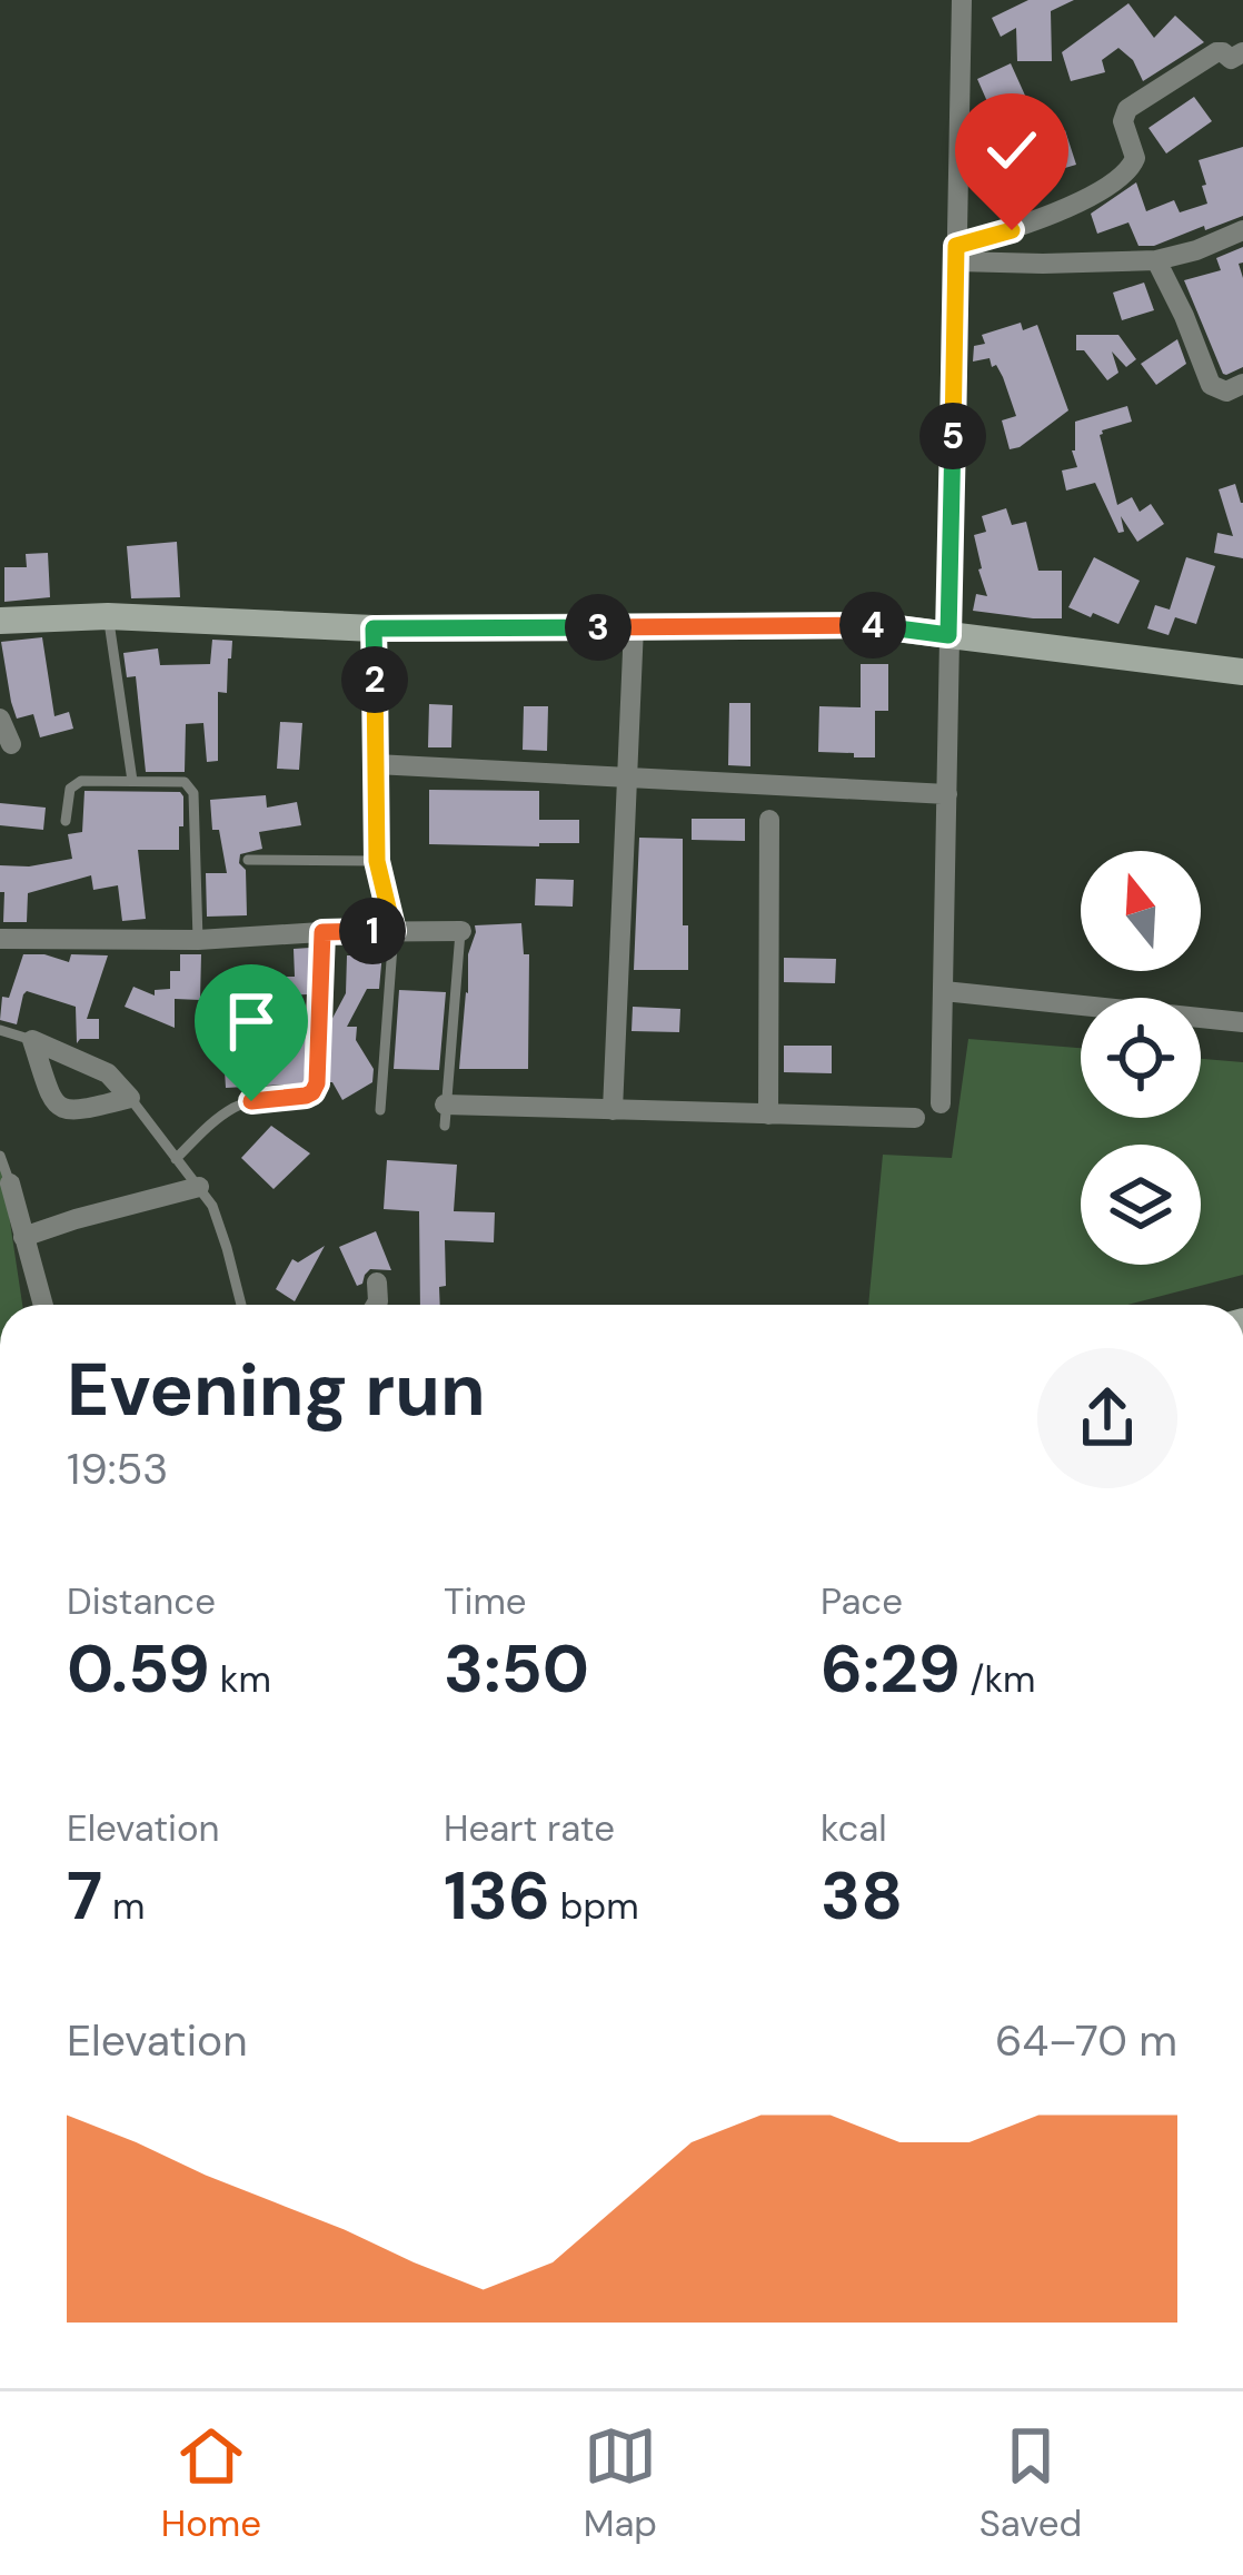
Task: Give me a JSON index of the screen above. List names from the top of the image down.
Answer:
{
  "north": "top",
  "page": {
    "pins": [
      "5",
      "4",
      "3",
      "2",
      "1"
    ],
    "heading": ["Evening run", "19:53"],
    "stats": [
      ["Distance", "0.59 km"],
      ["Time", "3:50"],
      ["Pace", "6:29 /km"],
      ["Elevation", "7 m"],
      ["Heart rate", "136 bpm"],
      ["kcal", "38"]
    ],
    "chart": ["Elevation", "64–70 m"],
    "tabs": ["Home", "Map", "Saved"]
  }
}
